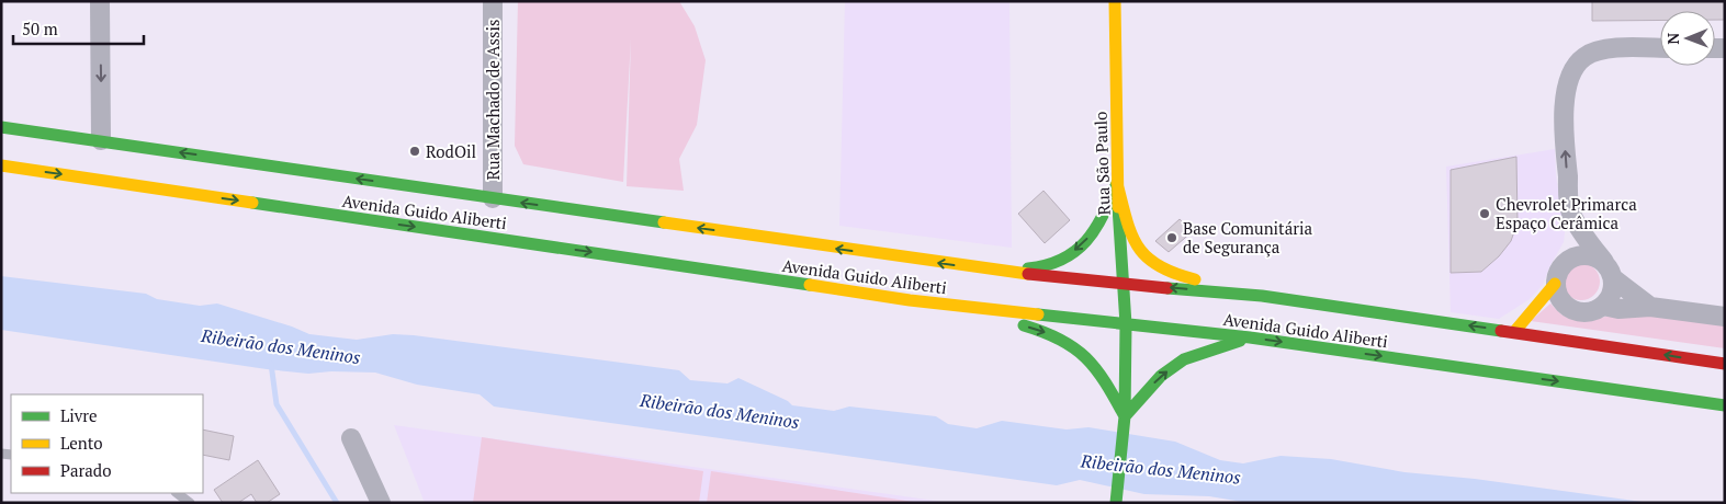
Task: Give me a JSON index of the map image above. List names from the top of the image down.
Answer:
{
  "streets": {
    "main road": ["Rua São Paulo", "Avenida Guido Aliberti"],
    "street": ["Rua Machado de Assis"]
  },
  "crossings": [
    ["Rua Machado de Assis", "Avenida Guido Aliberti"],
    ["Rua São Paulo", "Avenida Guido Aliberti"]
  ],
  "water": ["Ribeirão dos Meninos"],
  "places": ["RodOil", "Chevrolet Primarca Espaço Cerâmica", "Base Comunitária de Segurança"],
  "legend": ["Livre", "Lento", "Parado"],
  "scale_bar": "50 m",
  "north": "left"
}
